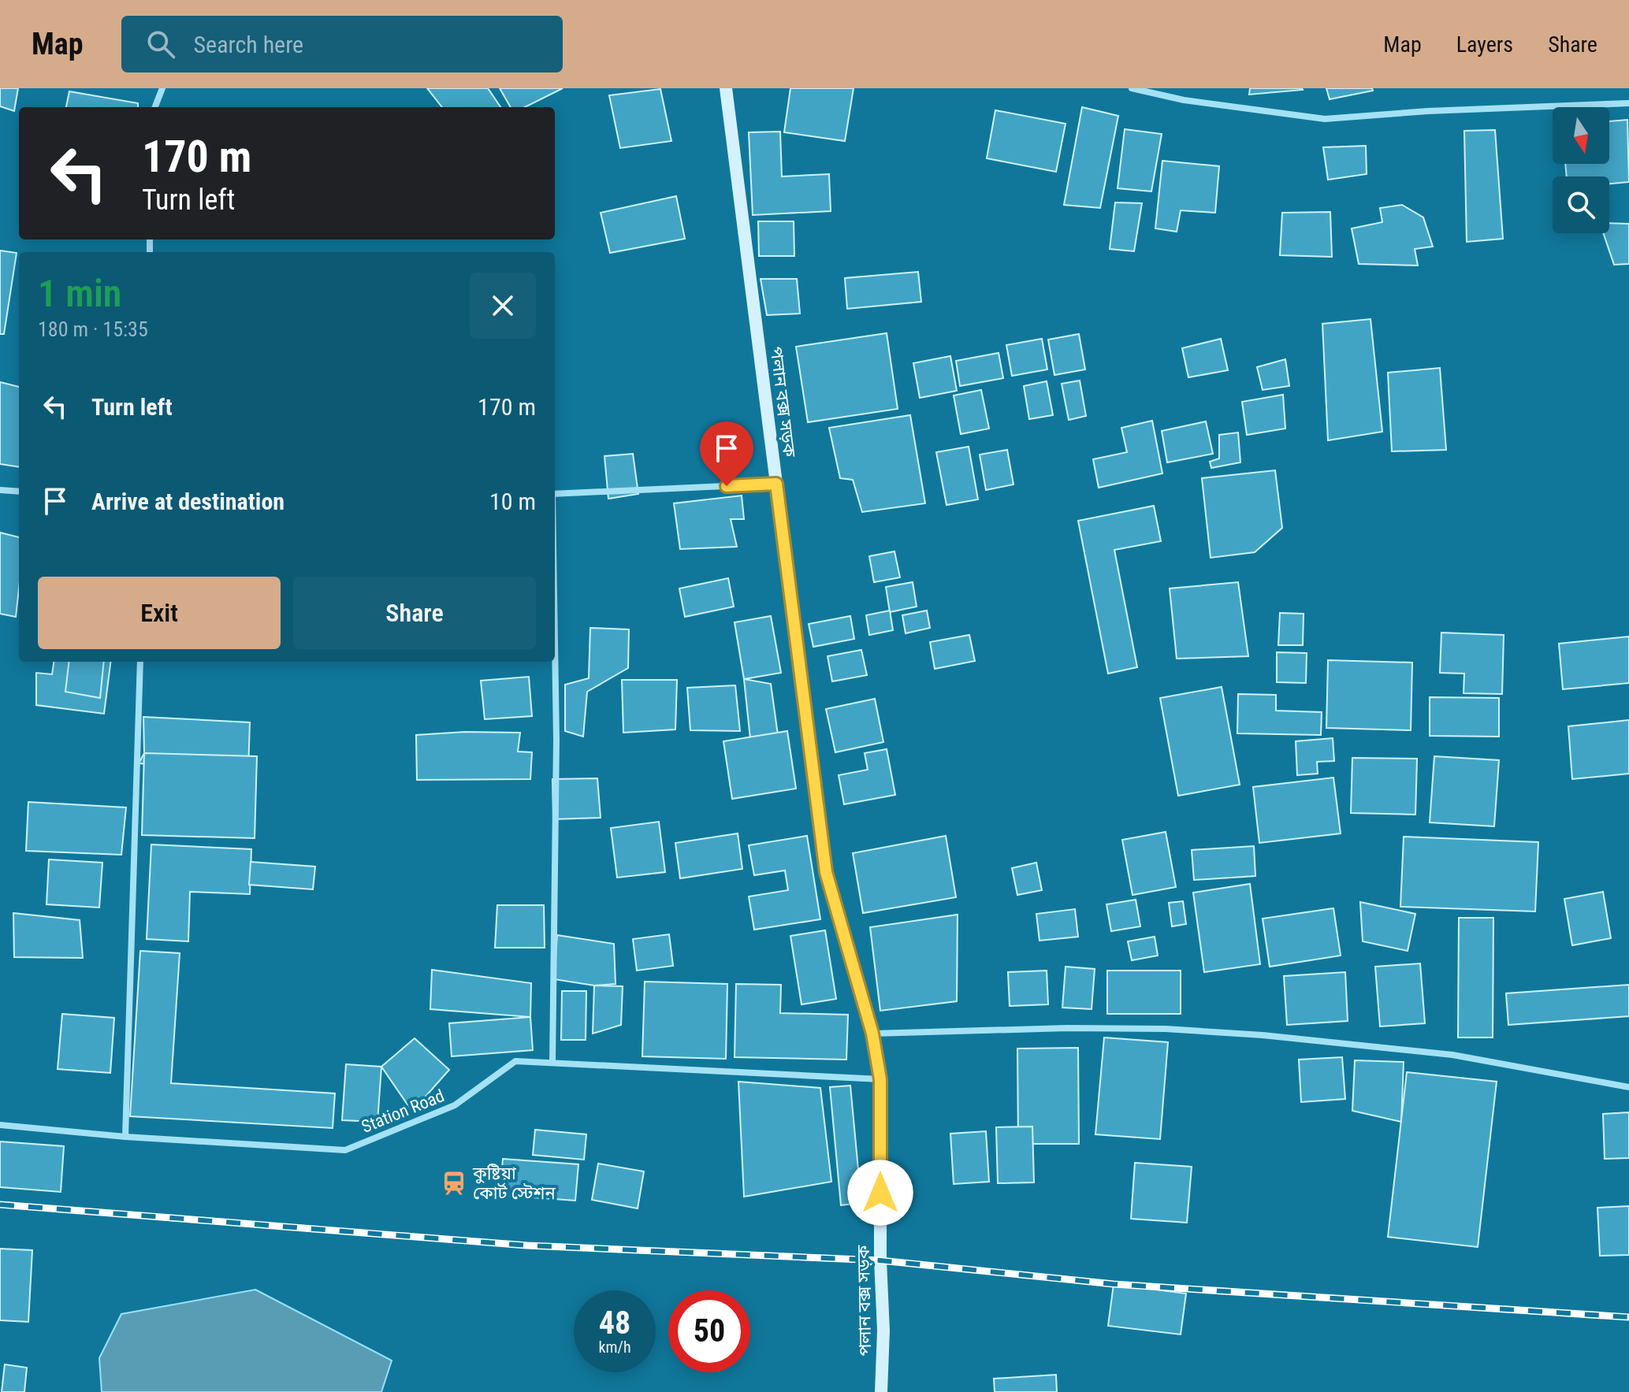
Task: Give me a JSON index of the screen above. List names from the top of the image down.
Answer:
{
  "streets": {
    "main road": ["পলান বক্স সড়ক"],
    "street": ["Station Road"]
  },
  "crossings": [
    ["পলান বক্স সড়ক", "Station Road"]
  ],
  "places": {
    "station": ["কুষ্টিয়া কোর্ট স্টেশন"]
  },
  "north": "bottom",
  "page": {
    "header": "Map",
    "search": "Search here",
    "nav": ["Map", "Layers", "Share"],
    "turn": ["170 m", "Turn left"],
    "heading": ["1 min", "180 m · 15:35"],
    "list": [
      {
        "name": "Turn left",
        "value": "170 m"
      },
      {
        "name": "Arrive at destination",
        "value": "10 m"
      }
    ],
    "buttons": ["Exit", "Share"],
    "speed": "48 km/h",
    "limit": "50"
  }
}
